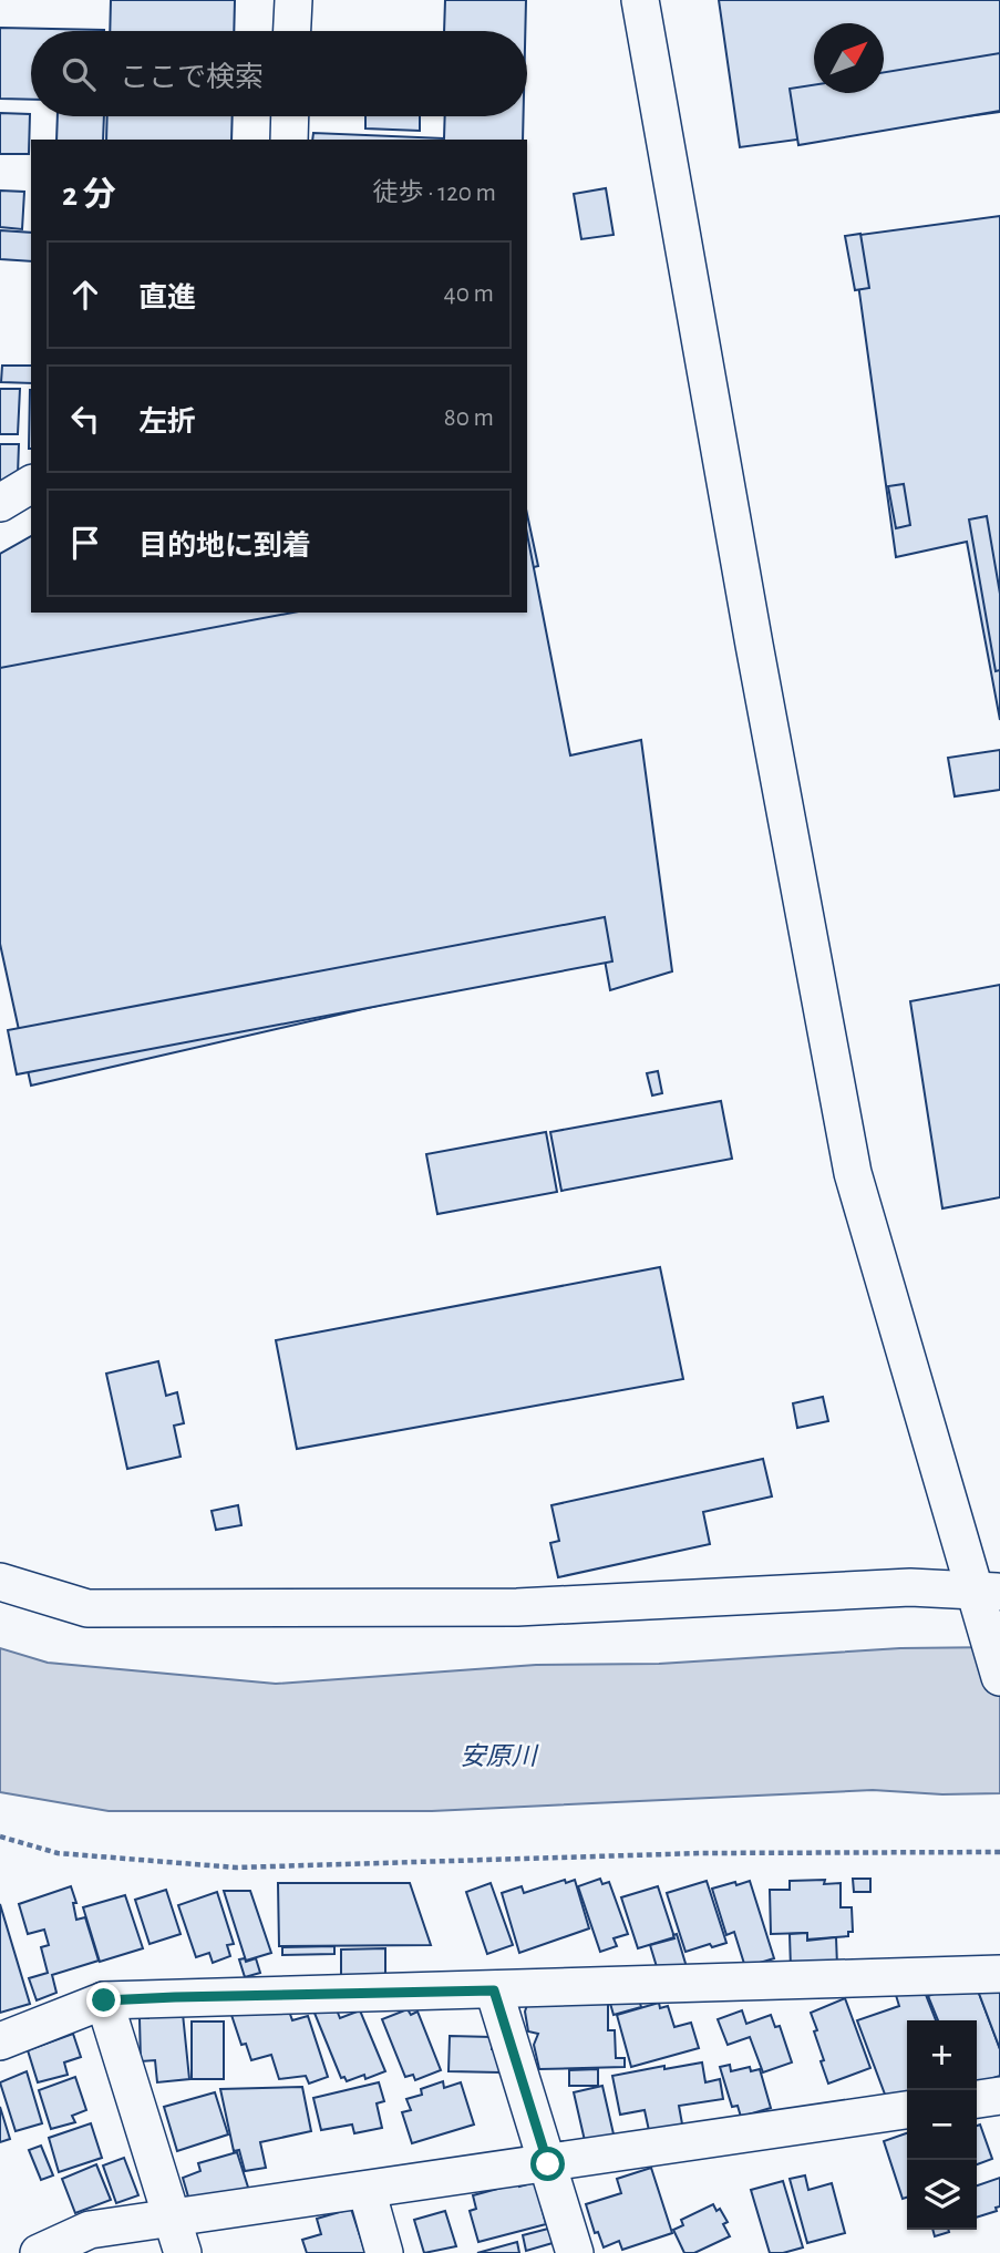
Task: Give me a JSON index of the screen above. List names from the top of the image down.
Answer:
{
  "water": ["安原川"],
  "north": "top right",
  "page": {
    "search": "ここで検索",
    "heading": ["2 分", "徒歩 · 120 m"],
    "list": [
      ["直進", "40 m"],
      ["左折", "80 m"],
      "目的地に到着"
    ],
    "map_buttons": ["+", "−"]
  }
}
